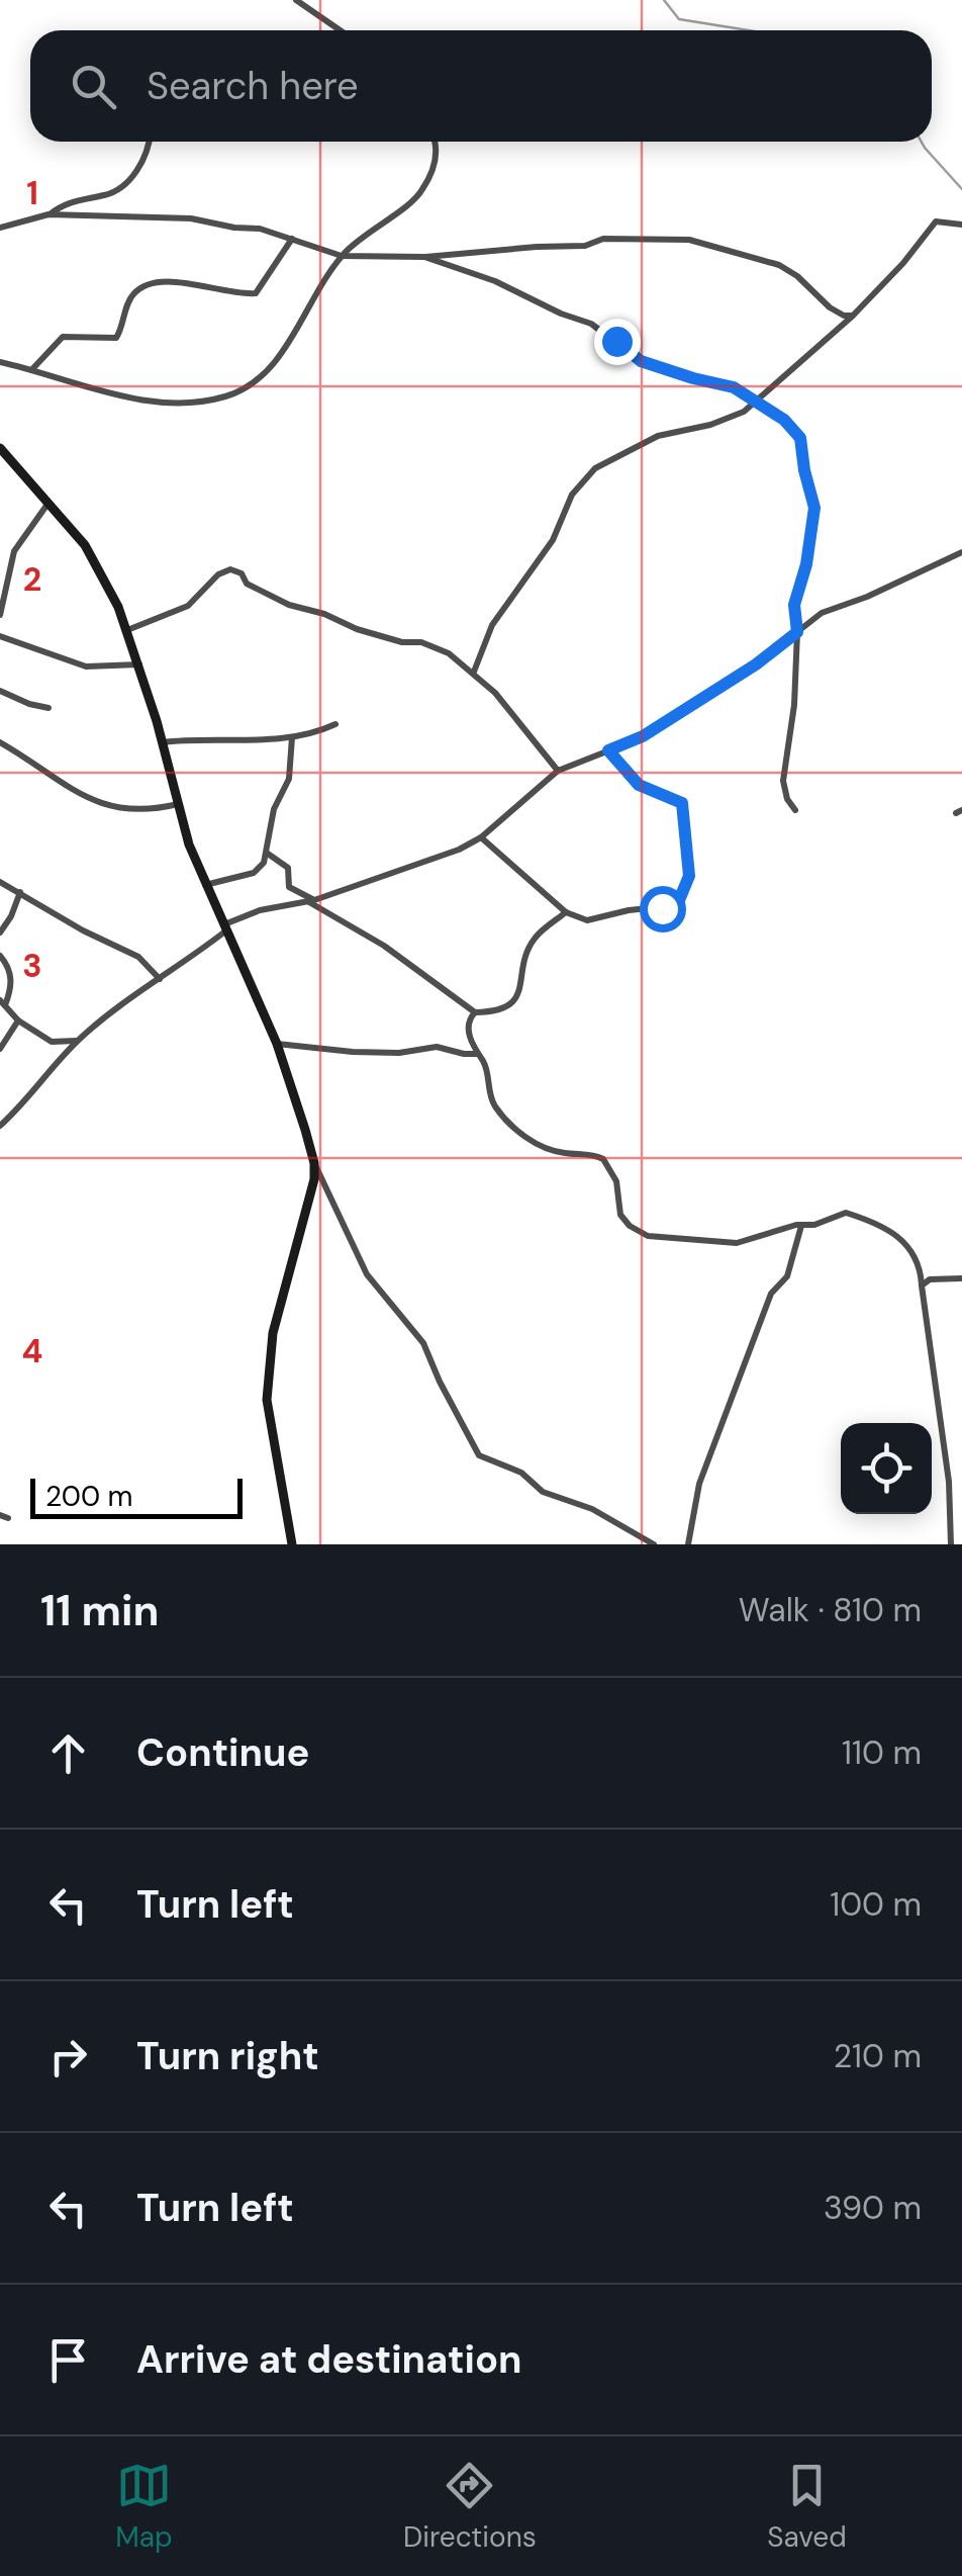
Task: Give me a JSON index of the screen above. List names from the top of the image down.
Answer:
{
  "scale_bar": "200 m",
  "page": {
    "search": "Search here",
    "scale": "200 m",
    "heading": ["11 min", "Walk · 810 m"],
    "list": [
      ["Continue", "110 m"],
      ["Turn left", "100 m"],
      ["Turn right", "210 m"],
      ["Turn left", "390 m"],
      "Arrive at destination"
    ],
    "nav": ["Map", "Directions", "Saved"]
  },
  "grid": {
    "rows": [
      "1",
      "2",
      "3",
      "4"
    ]
  }
}
